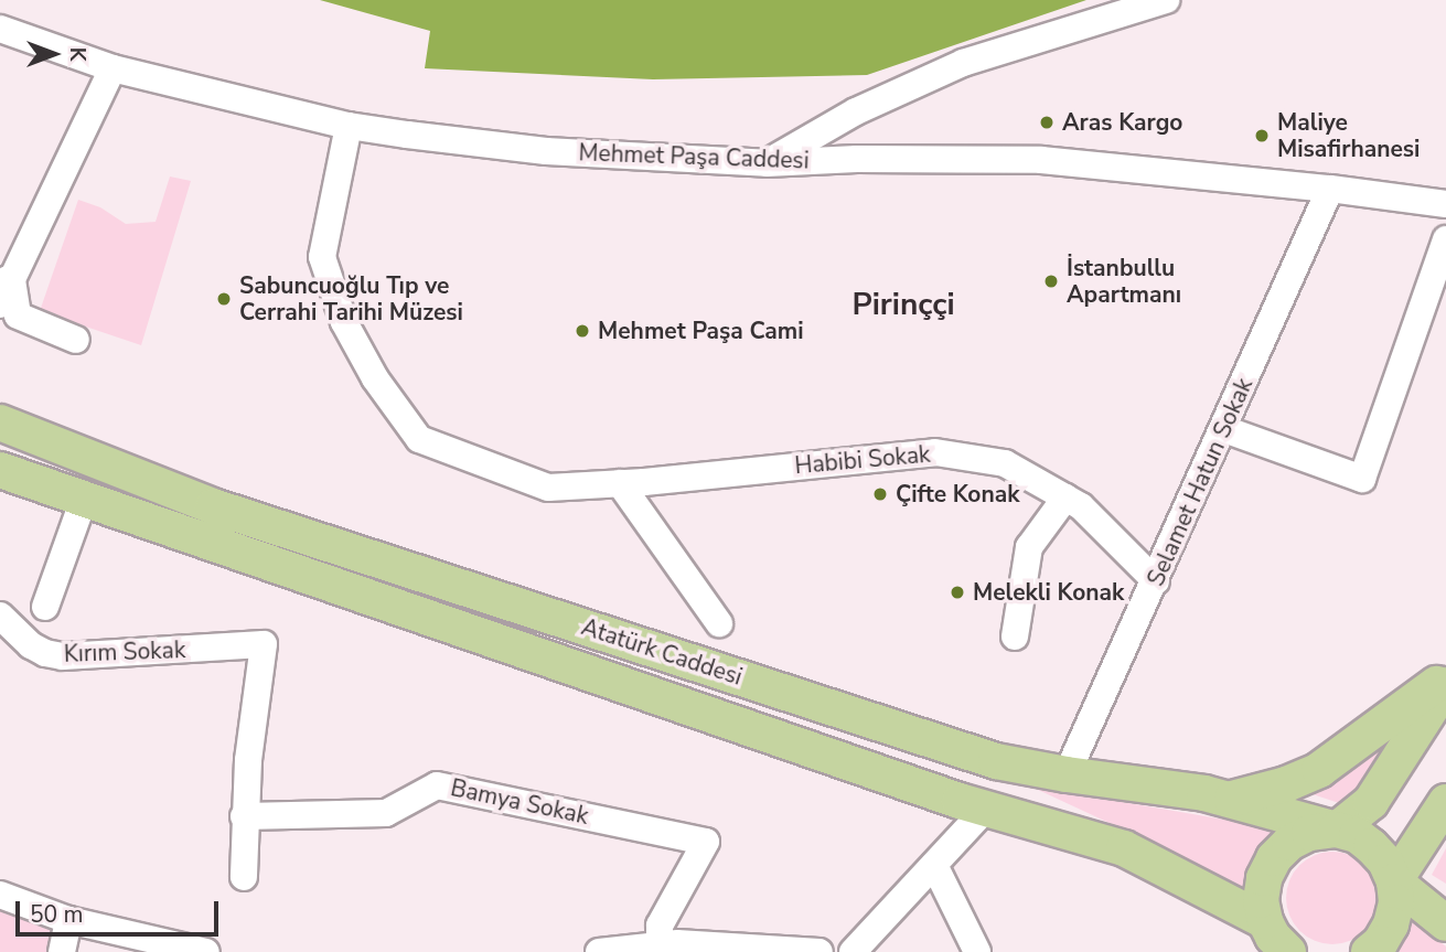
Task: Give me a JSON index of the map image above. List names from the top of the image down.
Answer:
{
  "streets": {
    "main road": ["Atatürk Caddesi"],
    "street": [
      "Mehmet Paşa Caddesi",
      "Habibi Sokak",
      "Selamet Hatun Sokak",
      "Kırım Sokak",
      "Bamya Sokak"
    ]
  },
  "crossings": [
    ["Mehmet Paşa Caddesi", "Habibi Sokak"],
    ["Mehmet Paşa Caddesi", "Selamet Hatun Sokak"],
    ["Habibi Sokak", "Selamet Hatun Sokak"],
    ["Selamet Hatun Sokak", "Atatürk Caddesi"],
    ["Kırım Sokak", "Bamya Sokak"]
  ],
  "districts": ["Pirinççi"],
  "places": [
    "Aras Kargo",
    "Maliye Misafirhanesi",
    "İstanbullu Apartmanı",
    "Sabuncuoğlu Tıp ve Cerrahi Tarihi Müzesi",
    "Mehmet Paşa Cami",
    "Çifte Konak",
    "Melekli Konak"
  ],
  "scale_bar": "50 m",
  "north": "right"
}
